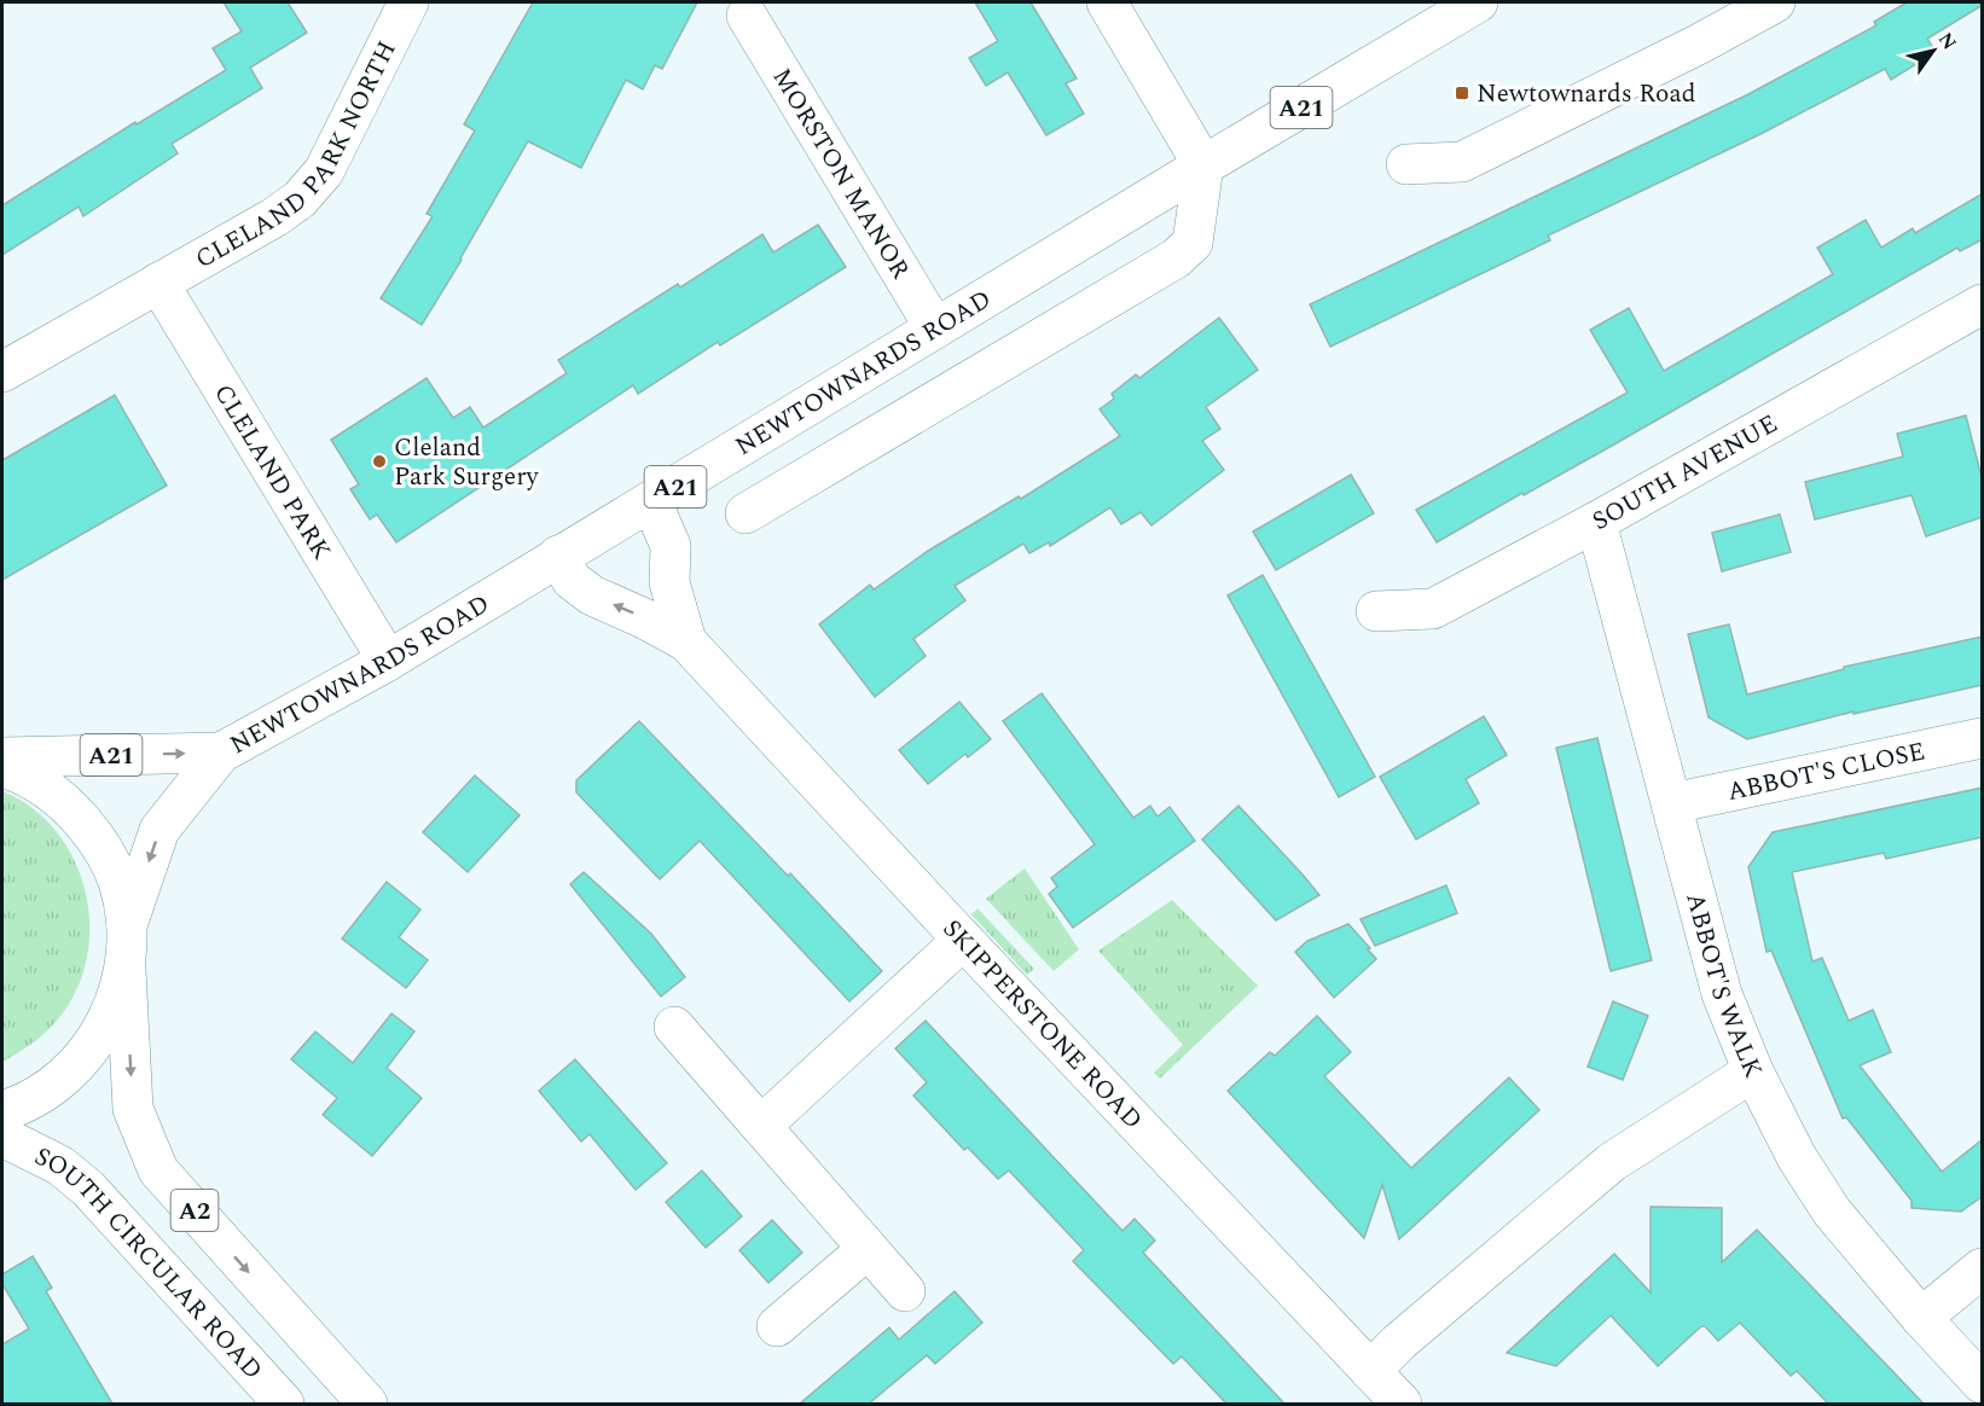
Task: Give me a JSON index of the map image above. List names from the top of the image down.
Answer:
{
  "streets": {
    "main road": [
      "A21",
      "CLELAND PARK NORTH",
      "MORSTON MANOR",
      "NEWTOWNARDS ROAD",
      "CLELAND PARK",
      "SOUTH AVENUE",
      "ABBOT'S CLOSE",
      "ABBOT'S WALK",
      "SKIPPERSTONE ROAD",
      "A2",
      "SOUTH CIRCULAR ROAD"
    ]
  },
  "crossings": [
    ["CLELAND PARK NORTH", "CLELAND PARK"],
    ["MORSTON MANOR", "NEWTOWNARDS ROAD"],
    ["NEWTOWNARDS ROAD", "CLELAND PARK"],
    ["NEWTOWNARDS ROAD", "SKIPPERSTONE ROAD"],
    ["NEWTOWNARDS ROAD", "A2"],
    ["SOUTH AVENUE", "ABBOT'S WALK"],
    ["ABBOT'S CLOSE", "ABBOT'S WALK"]
  ],
  "places": {
    "transit": ["Newtownards Road"],
    "other": ["Cleland Park Surgery"]
  },
  "north": "top right"
}
